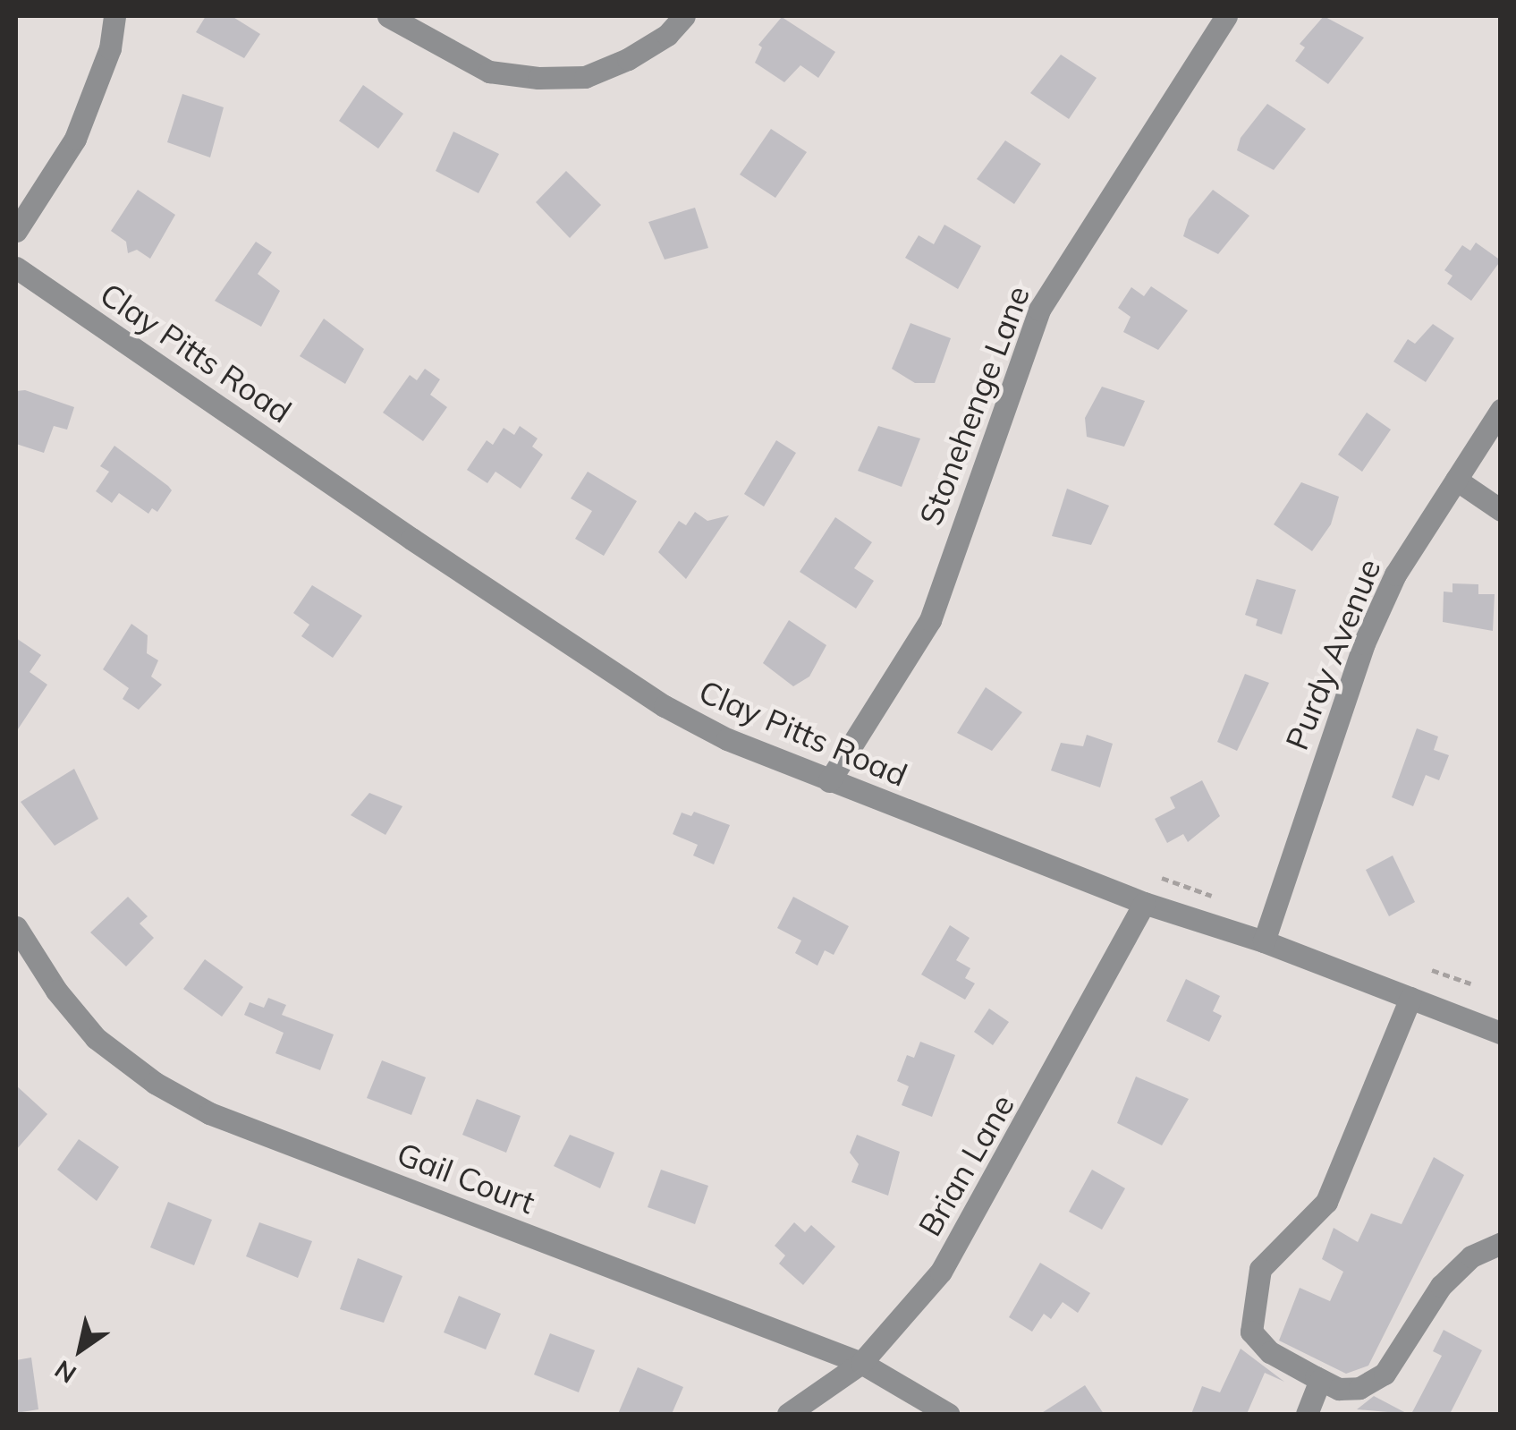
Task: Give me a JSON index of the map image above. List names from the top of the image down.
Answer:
{
  "streets": {
    "street": [
      "Clay Pitts Road",
      "Stonehenge Lane",
      "Purdy Avenue",
      "Brian Lane",
      "Gail Court"
    ]
  },
  "crossings": [
    ["Clay Pitts Road", "Stonehenge Lane"],
    ["Clay Pitts Road", "Purdy Avenue"],
    ["Clay Pitts Road", "Brian Lane"],
    ["Brian Lane", "Gail Court"]
  ],
  "north": "bottom left"
}
